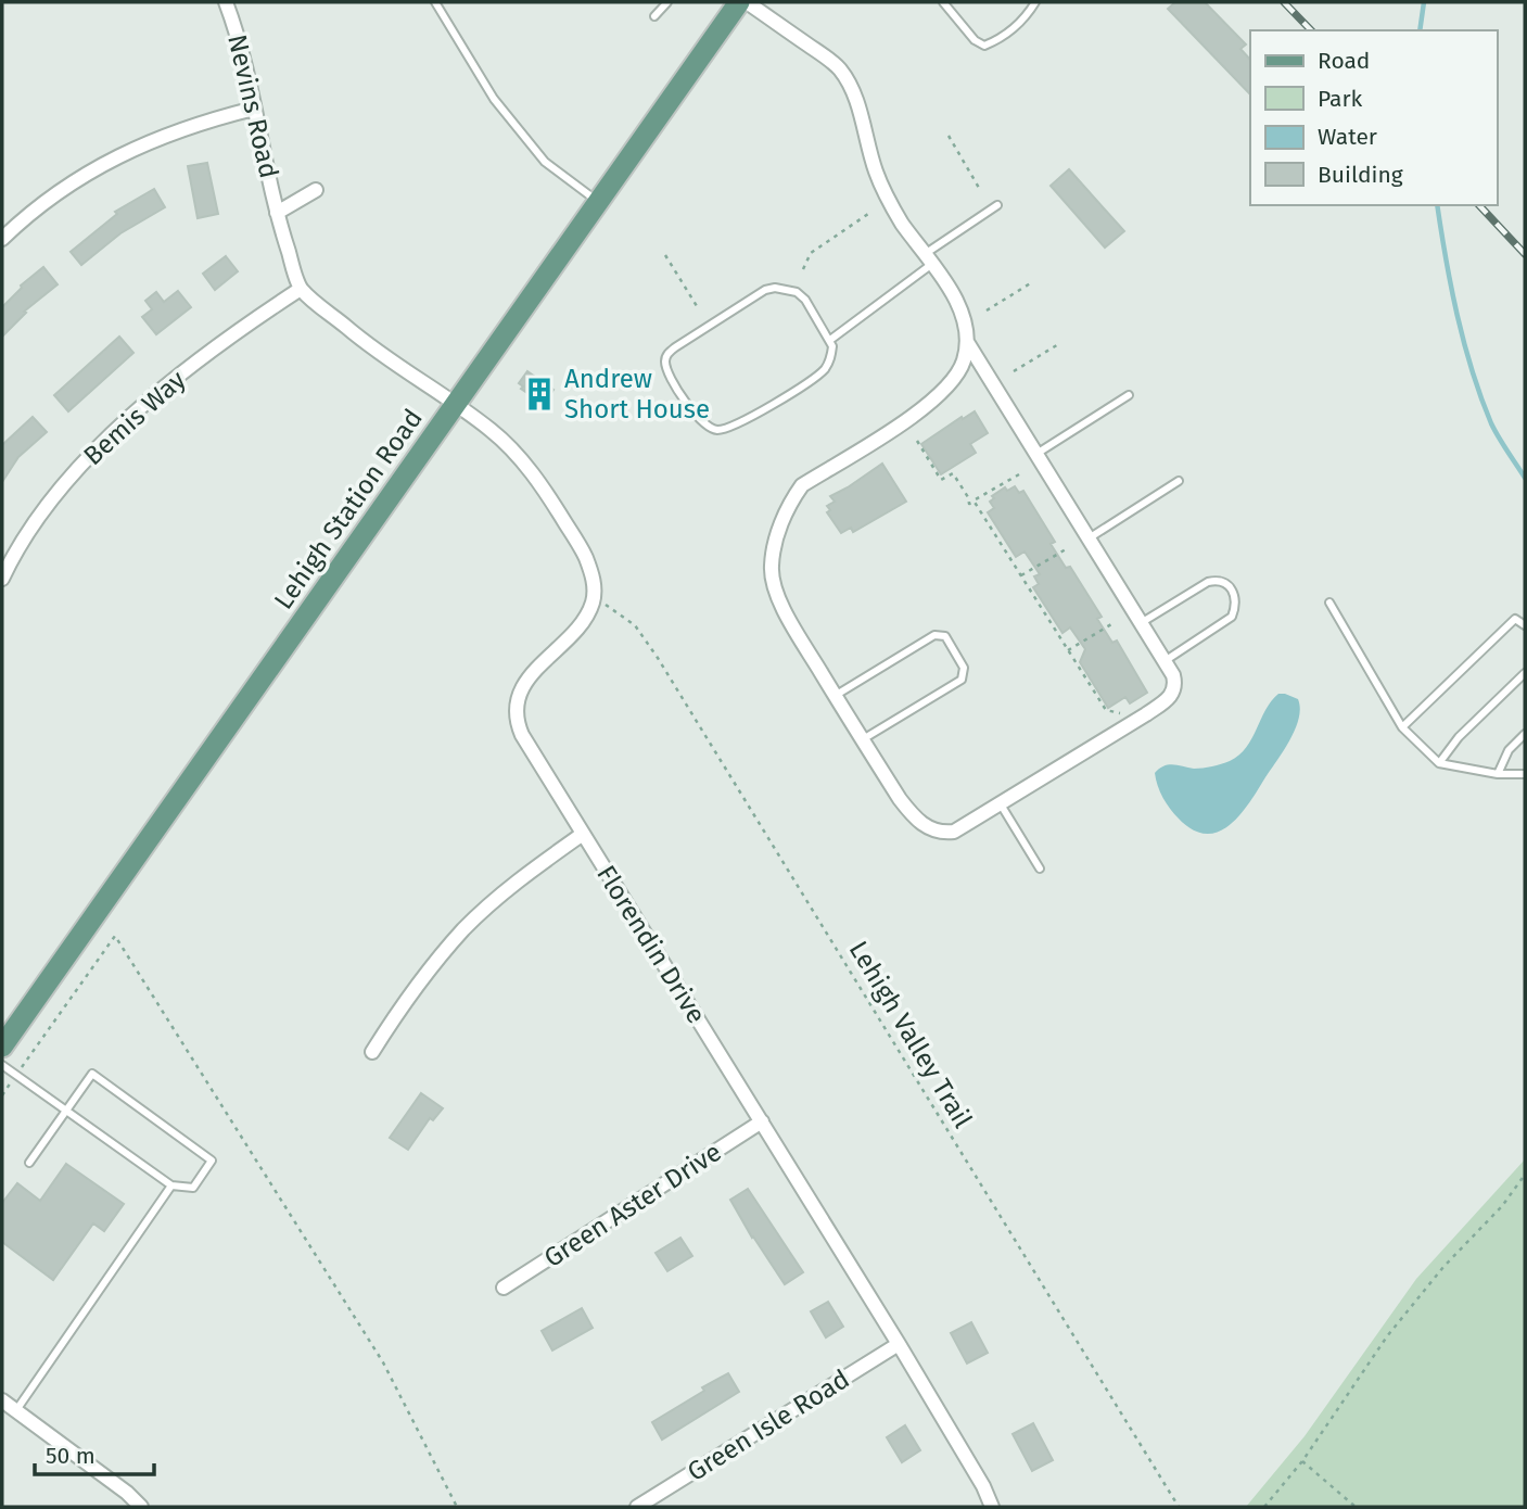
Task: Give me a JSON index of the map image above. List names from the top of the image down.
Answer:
{
  "streets": {
    "main road": ["Lehigh Station Road"],
    "street": [
      "Nevins Road",
      "Bemis Way",
      "Florendin Drive",
      "Green Aster Drive",
      "Green Isle Road"
    ],
    "path": ["Lehigh Valley Trail"]
  },
  "crossings": [
    ["Nevins Road", "Bemis Way"],
    ["Florendin Drive", "Lehigh Valley Trail"],
    ["Florendin Drive", "Green Aster Drive"],
    ["Florendin Drive", "Green Isle Road"]
  ],
  "places": {
    "building": ["Andrew Short House"]
  },
  "legend": [
    "Road",
    "Park",
    "Water",
    "Building"
  ],
  "scale_bar": "50 m"
}
